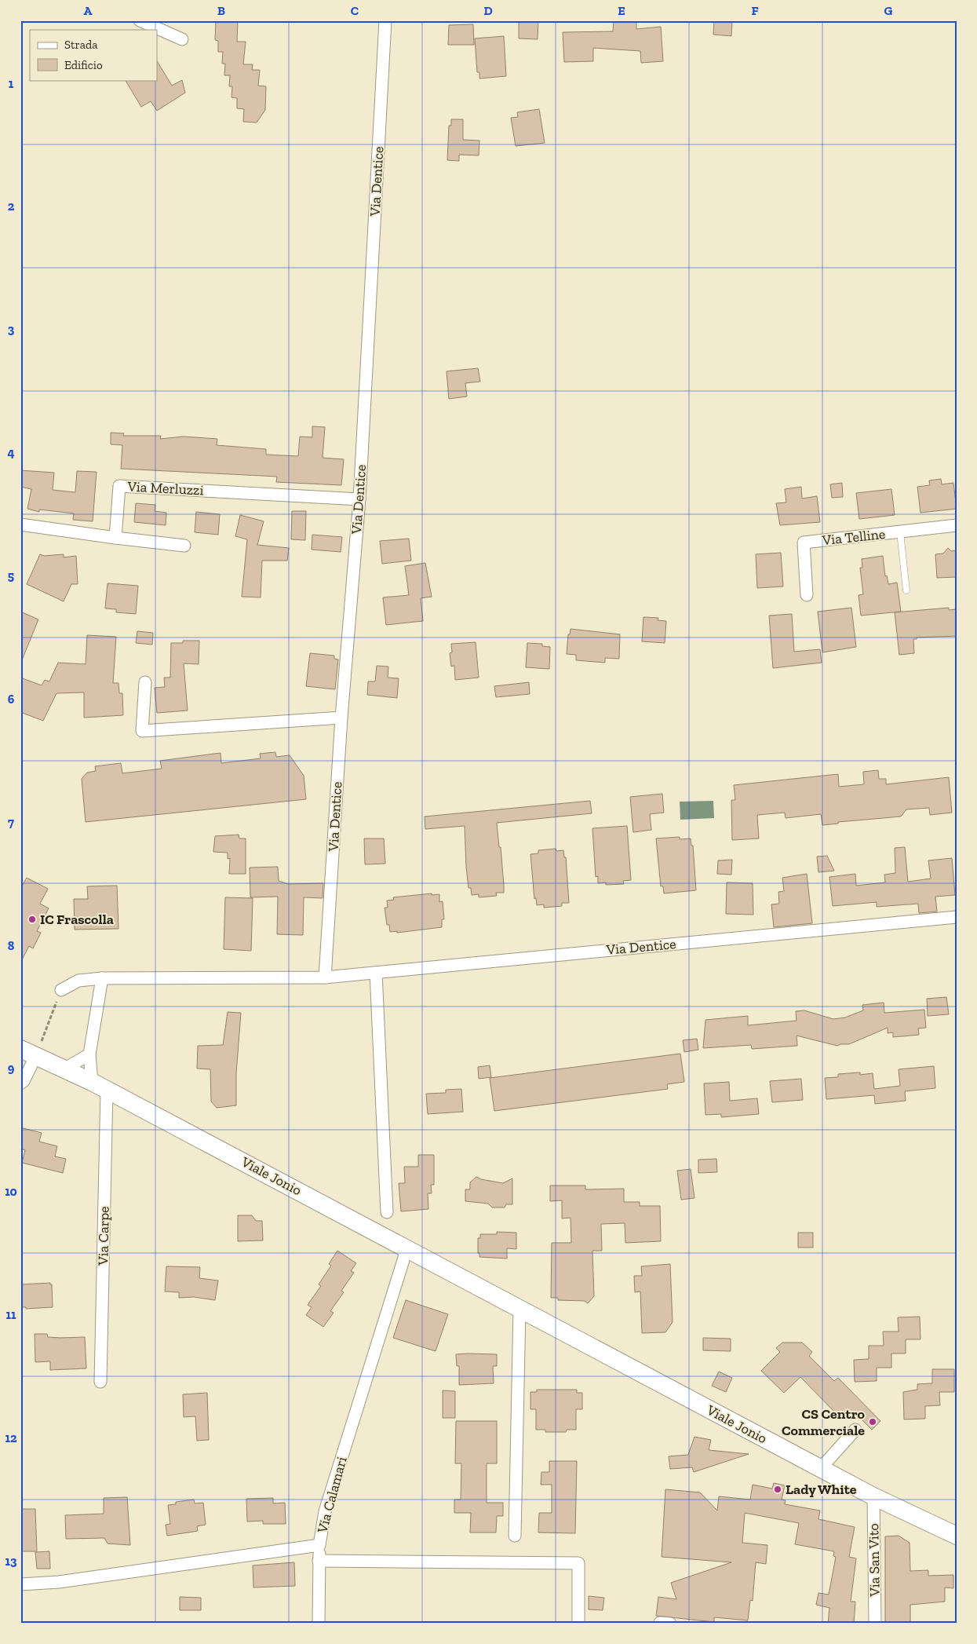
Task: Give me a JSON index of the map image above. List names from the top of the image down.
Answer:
{
  "streets": {
    "street": [
      "Via Dentice",
      "Via Merluzzi",
      "Via Telline",
      "Viale Jonio",
      "Via Carpe",
      "Via Calamari",
      "Via San Vito"
    ]
  },
  "crossings": [
    ["Via Dentice", "Via Merluzzi"],
    ["Viale Jonio", "Via Carpe"],
    ["Viale Jonio", "Via Calamari"],
    ["Viale Jonio", "Via San Vito"]
  ],
  "places": ["IC Frascolla", "CS Centro Commerciale", "Lady White"],
  "legend": ["Strada", "Edificio"],
  "grid": {
    "columns": [
      "A",
      "B",
      "C",
      "D",
      "E",
      "F",
      "G"
    ],
    "rows": [
      "1",
      "2",
      "3",
      "4",
      "5",
      "6",
      "7",
      "8",
      "9",
      "10",
      "11",
      "12",
      "13"
    ]
  }
}
